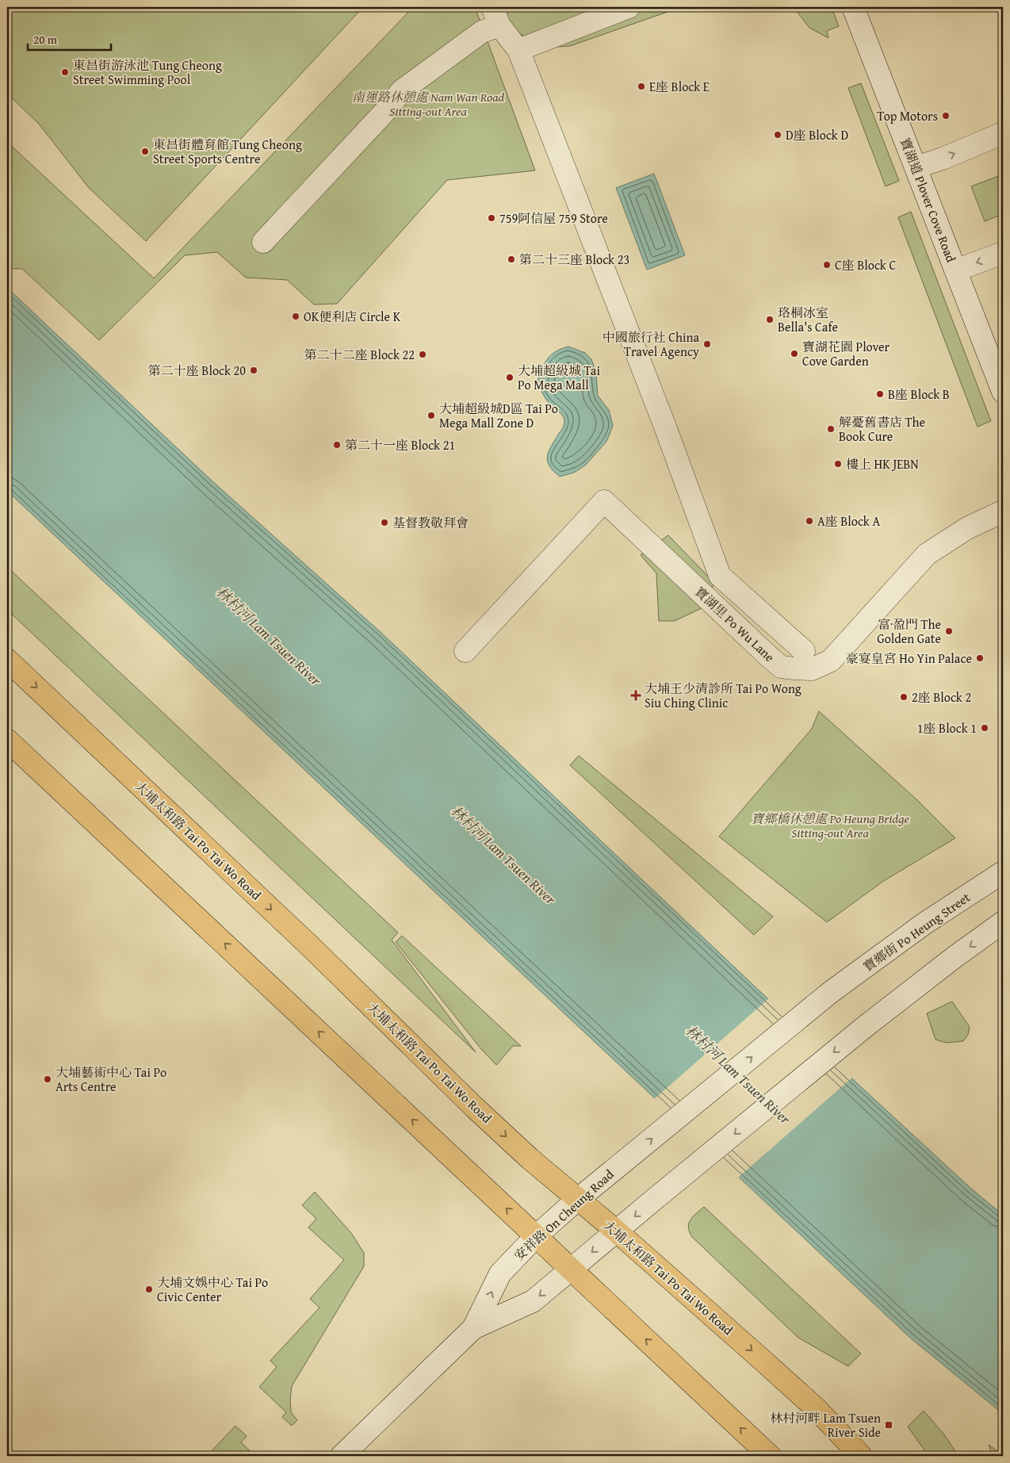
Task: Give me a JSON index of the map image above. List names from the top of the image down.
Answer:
{
  "streets": {
    "main road": ["大埔太和路 Tai Po Tai Wo Road"],
    "street": [
      "寶湖道 Plover Cove Road",
      "寶湖里 Po Wu Lane",
      "寶鄉街 Po Heung Street",
      "安祥路 On Cheung Road"
    ]
  },
  "crossings": [
    ["大埔太和路 Tai Po Tai Wo Road", "安祥路 On Cheung Road"],
    ["寶鄉街 Po Heung Street", "安祥路 On Cheung Road"]
  ],
  "one_way": ["寶鄉街 Po Heung Street"],
  "water": ["林村河 Lam Tsuen River"],
  "parks": ["南運路休憩處 Nam Wan Road Sitting-out Area", "寶鄉橋休憩處 Po Heung Bridge Sitting-out Area"],
  "places": {
    "other": [
      "東昌街游泳池 Tung Cheong Street Swimming Pool",
      "E座 Block E",
      "Top Motors",
      "D座 Block D",
      "東昌街體育館 Tung Cheong Street Sports Centre",
      "759阿信屋 759 Store",
      "第二十三座 Block 23",
      "C座 Block C",
      "OK便利店 Circle K",
      "珞桐冰室 Bella's Cafe",
      "中國旅行社 China Travel Agency",
      "寶湖花園 Plover Cove Garden",
      "第二十二座 Block 22",
      "第二十座 Block 20",
      "大埔超級城 Tai Po Mega Mall",
      "B座 Block B",
      "大埔超級城D區 Tai Po Mega Mall Zone D",
      "解憂舊書店 The Book Cure",
      "第二十一座 Block 21",
      "樓上 HK JEBN",
      "A座 Block A",
      "基督教敬拜會",
      "富‧盈門 The Golden Gate",
      "豪宴皇宮 Ho Yin Palace",
      "2座 Block 2",
      "1座 Block 1",
      "大埔藝術中心 Tai Po Arts Centre",
      "大埔文娛中心 Tai Po Civic Center"
    ],
    "health": ["大埔王少清診所 Tai Po Wong Siu Ching Clinic"],
    "transit": ["林村河畔 Lam Tsuen River Side"]
  },
  "scale_bar": "20 m"
}
